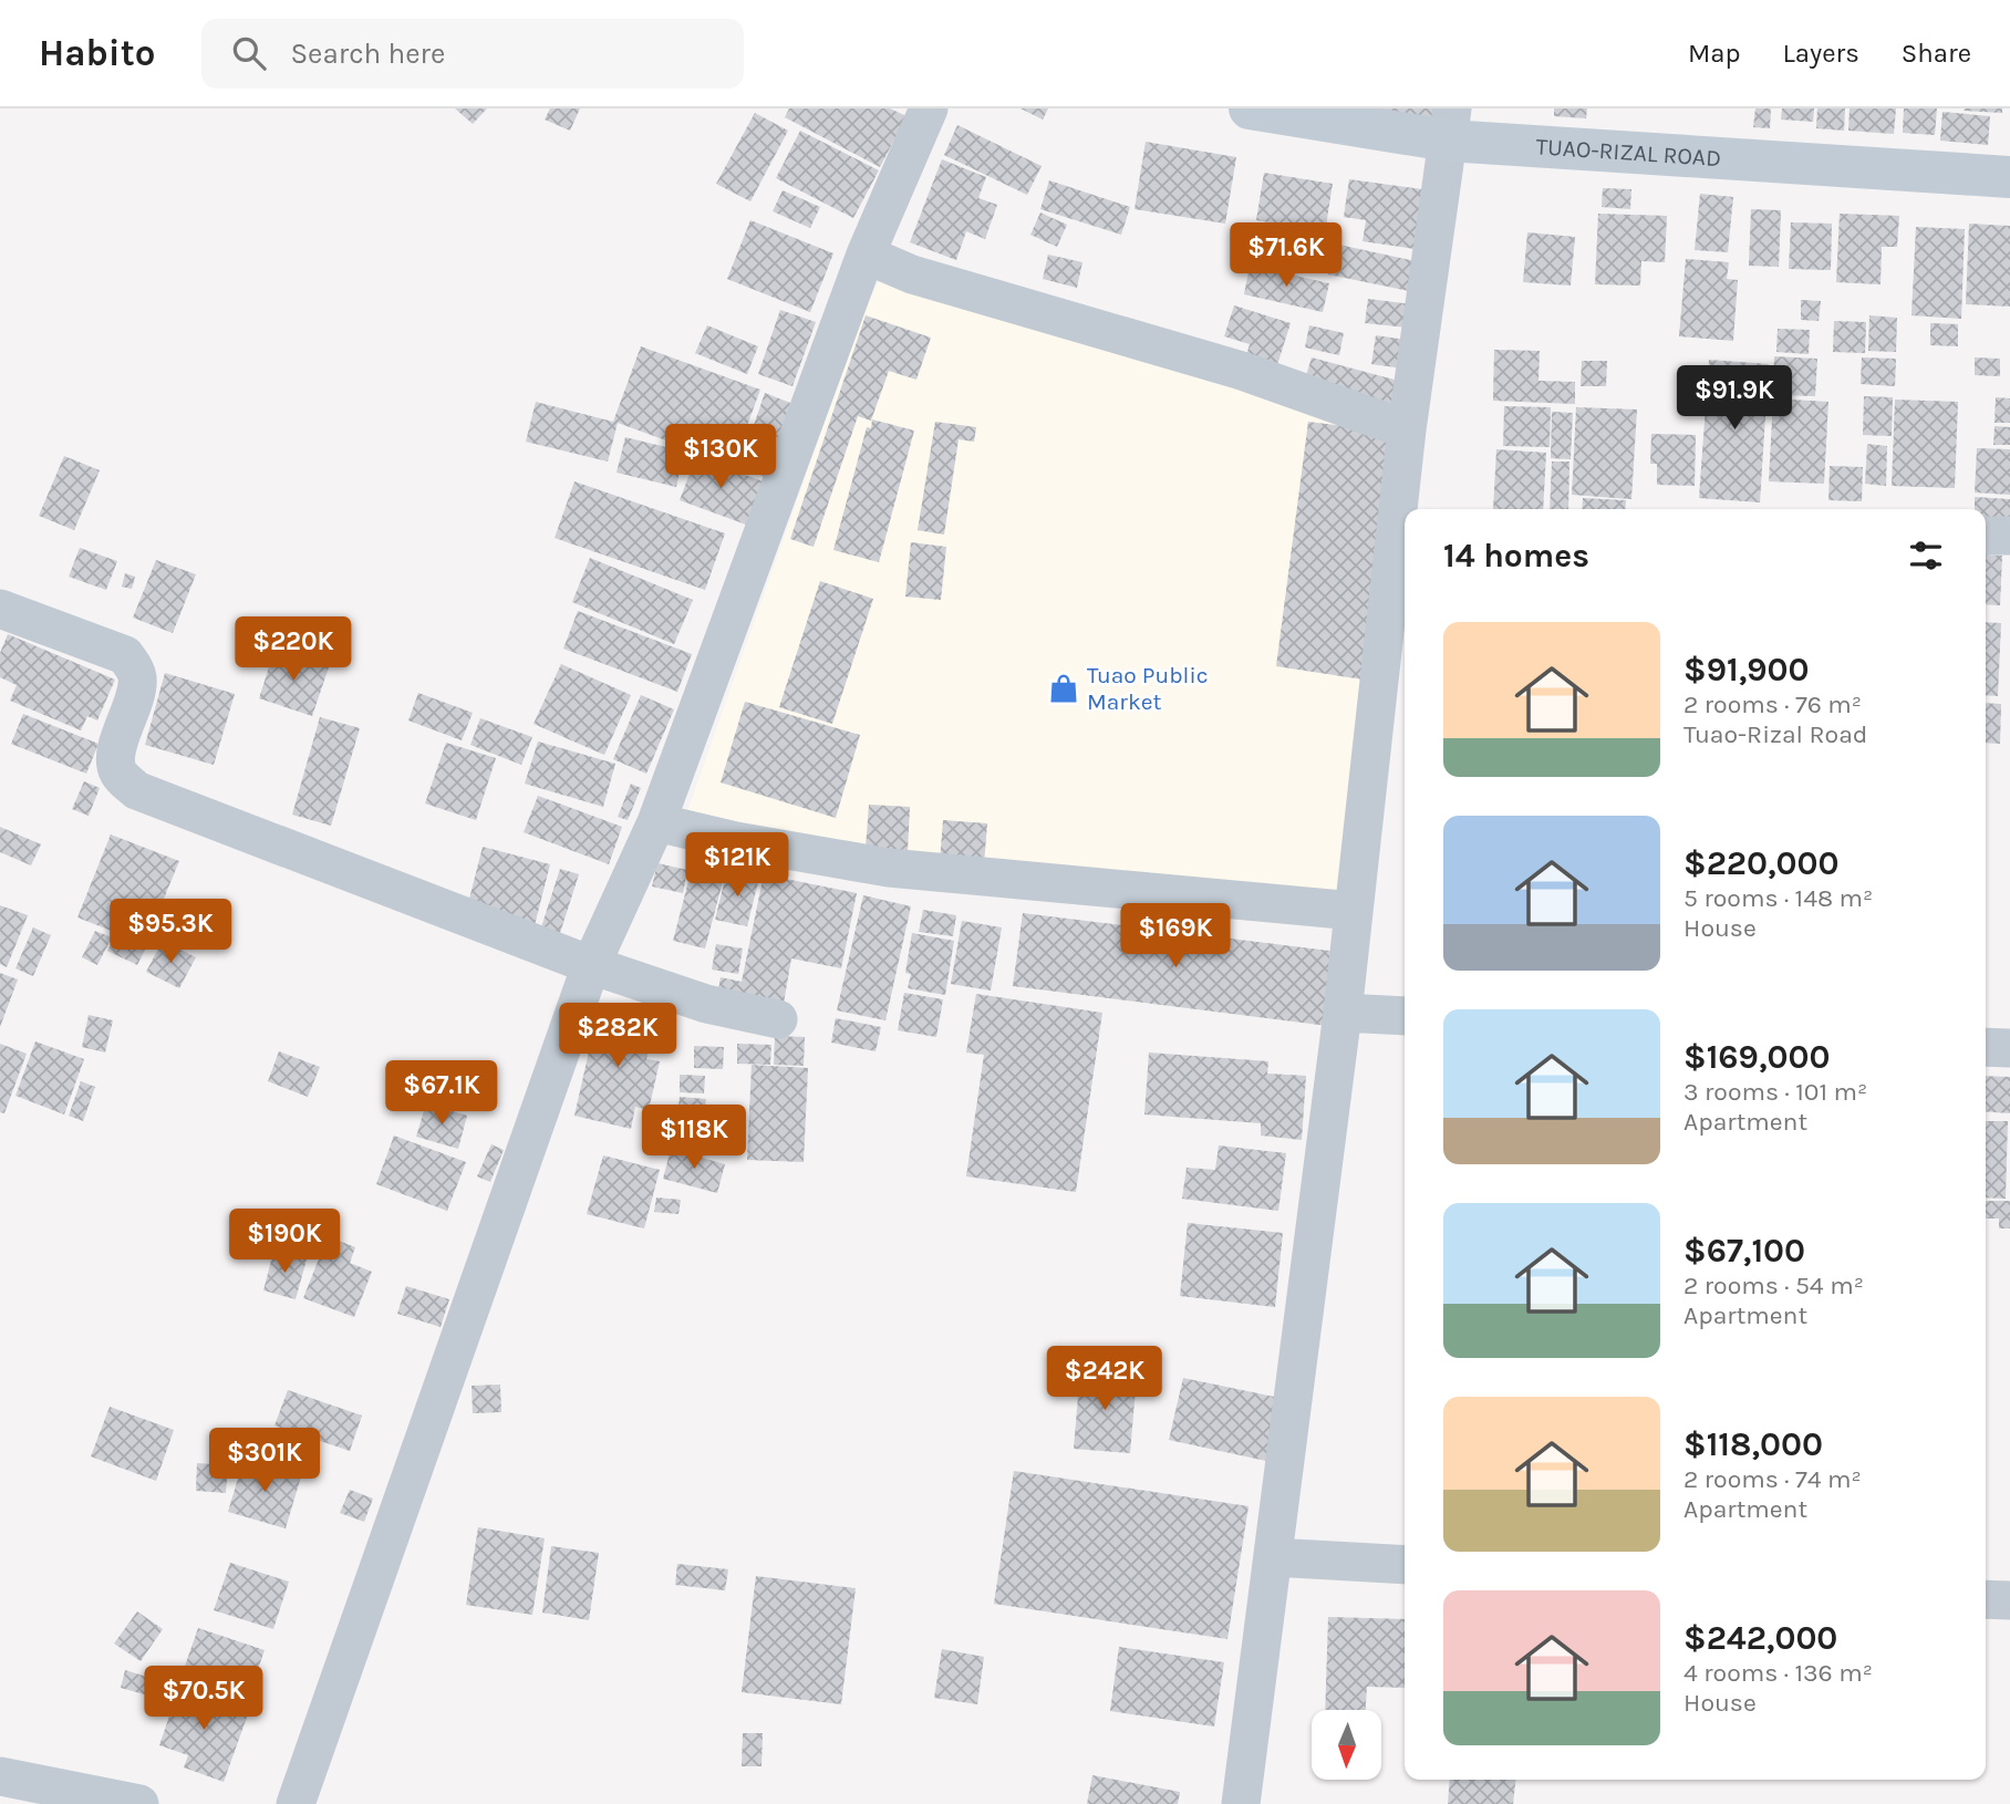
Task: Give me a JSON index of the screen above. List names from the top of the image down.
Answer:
{
  "streets": {
    "main road": ["TUAO-RIZAL ROAD"]
  },
  "places": {
    "shop": ["Tuao Public Market"]
  },
  "north": "bottom",
  "page": {
    "header": "Habito",
    "search": "Search here",
    "nav": ["Map", "Layers", "Share"],
    "price": [
      "$71.6K",
      "$91.9K",
      "$130K",
      "$220K",
      "$121K",
      "$95.3K",
      "$169K",
      "$282K",
      "$67.1K",
      "$118K",
      "$190K",
      "$242K",
      "$301K",
      "$70.5K"
    ],
    "heading": "14 homes",
    "list": [
      {
        "name": "$91,900",
        "note": "2 rooms · 76 m² · Tuao-Rizal Road"
      },
      {
        "name": "$220,000",
        "note": "5 rooms · 148 m² · House"
      },
      {
        "name": "$169,000",
        "note": "3 rooms · 101 m² · Apartment"
      },
      {
        "name": "$67,100",
        "note": "2 rooms · 54 m² · Apartment"
      },
      {
        "name": "$118,000",
        "note": "2 rooms · 74 m² · Apartment"
      },
      {
        "name": "$242,000",
        "note": "4 rooms · 136 m² · House"
      }
    ]
  }
}
